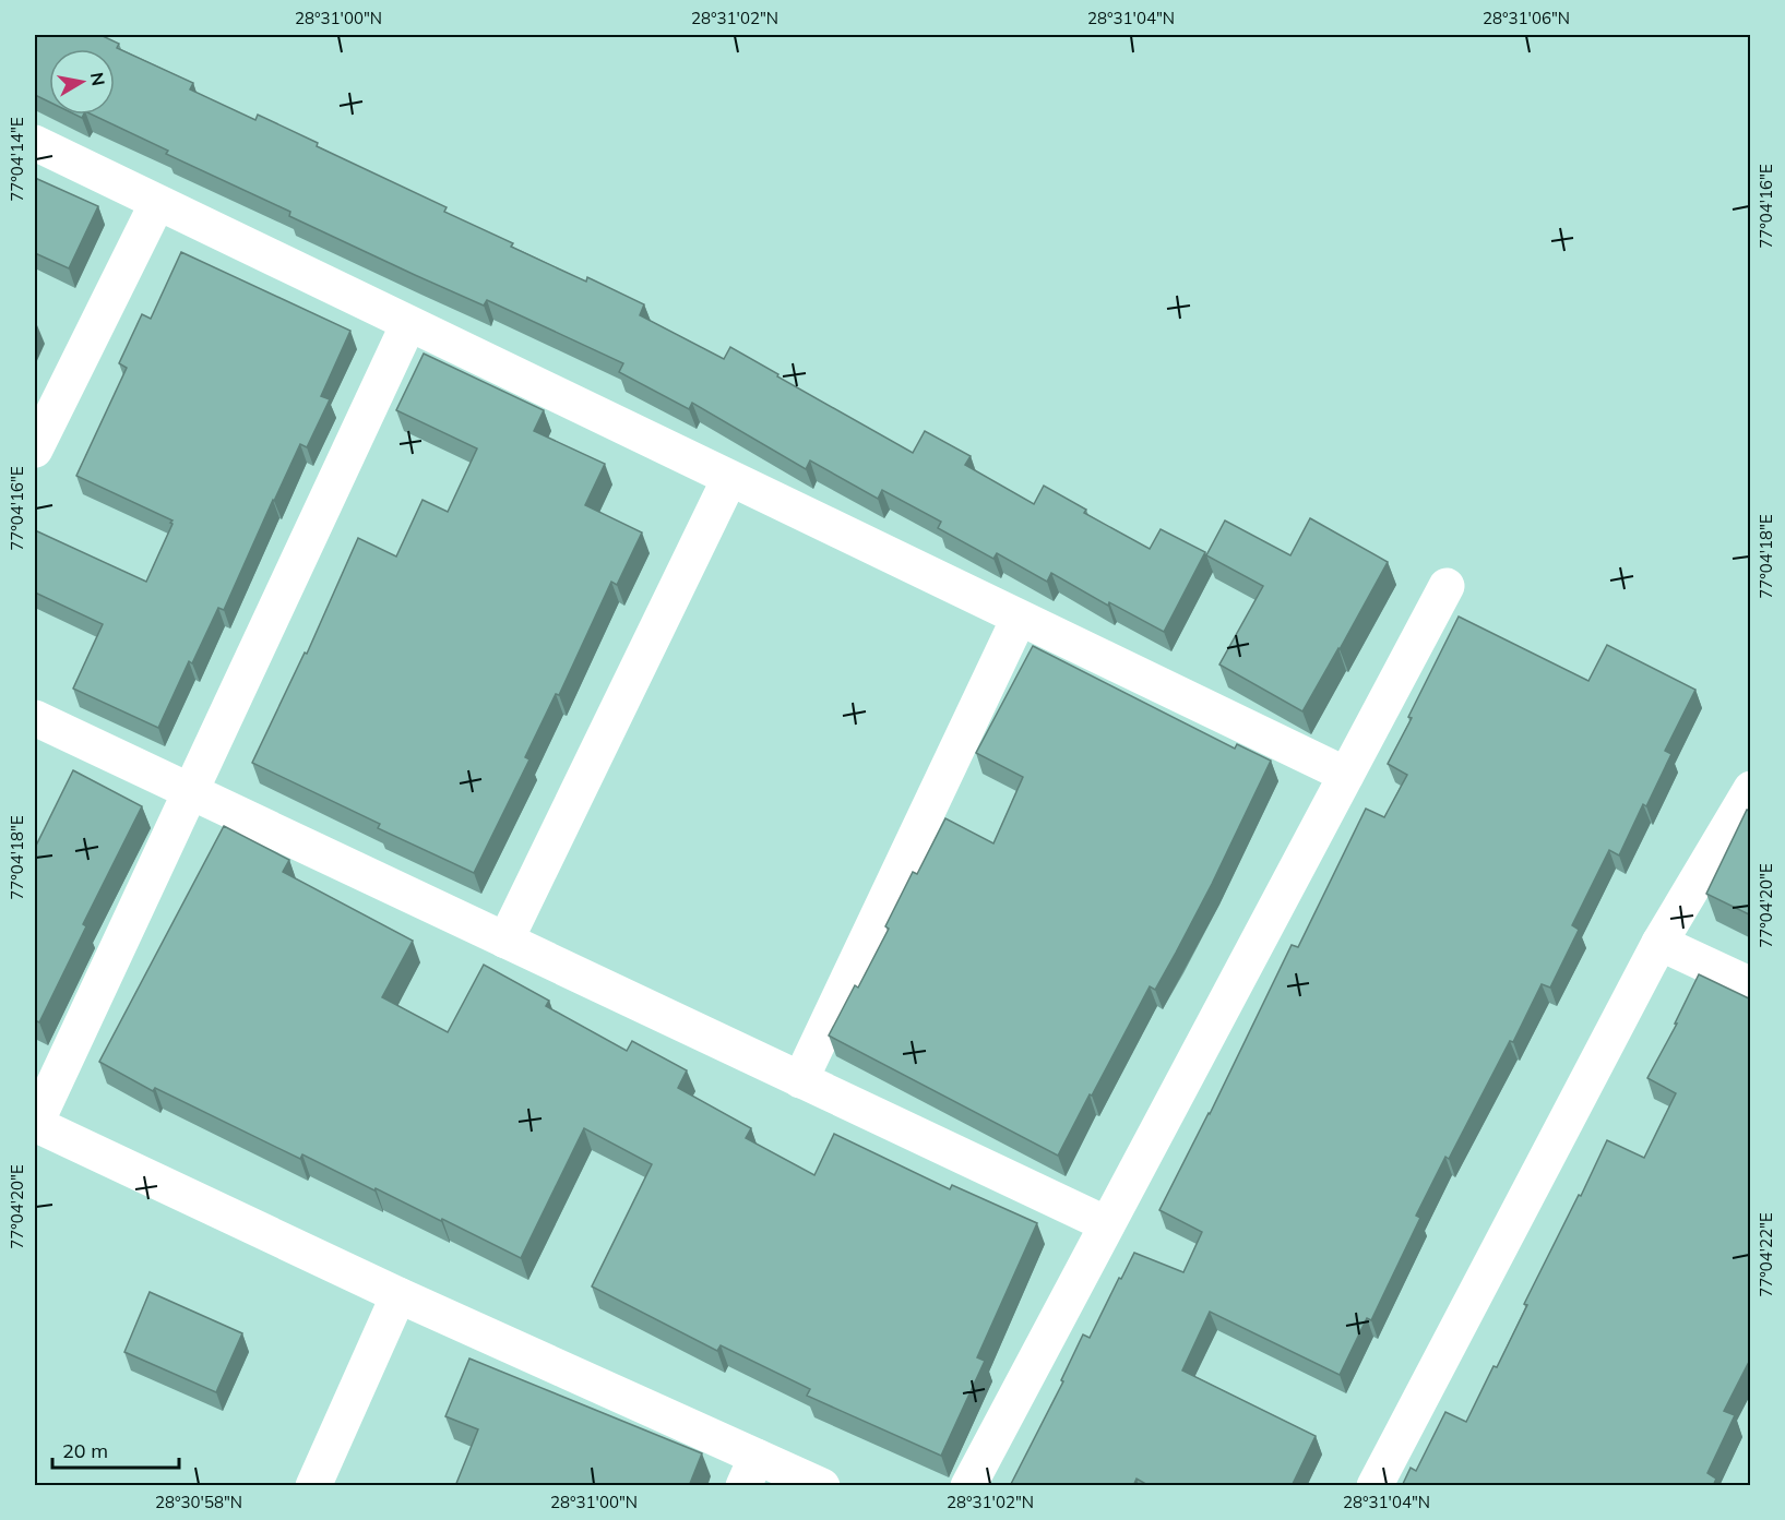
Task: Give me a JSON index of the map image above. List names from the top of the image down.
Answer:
{
  "scale_bar": "20 m",
  "north": "right",
  "coordinates": [
    "28°31'00\"N",
    "28°31'02\"N",
    "28°31'04\"N",
    "28°31'06\"N",
    "77°04'14\"E",
    "77°04'16\"E",
    "77°04'18\"E",
    "77°04'20\"E",
    "77°04'22\"E",
    "28°30'58\"N"
  ]
}
